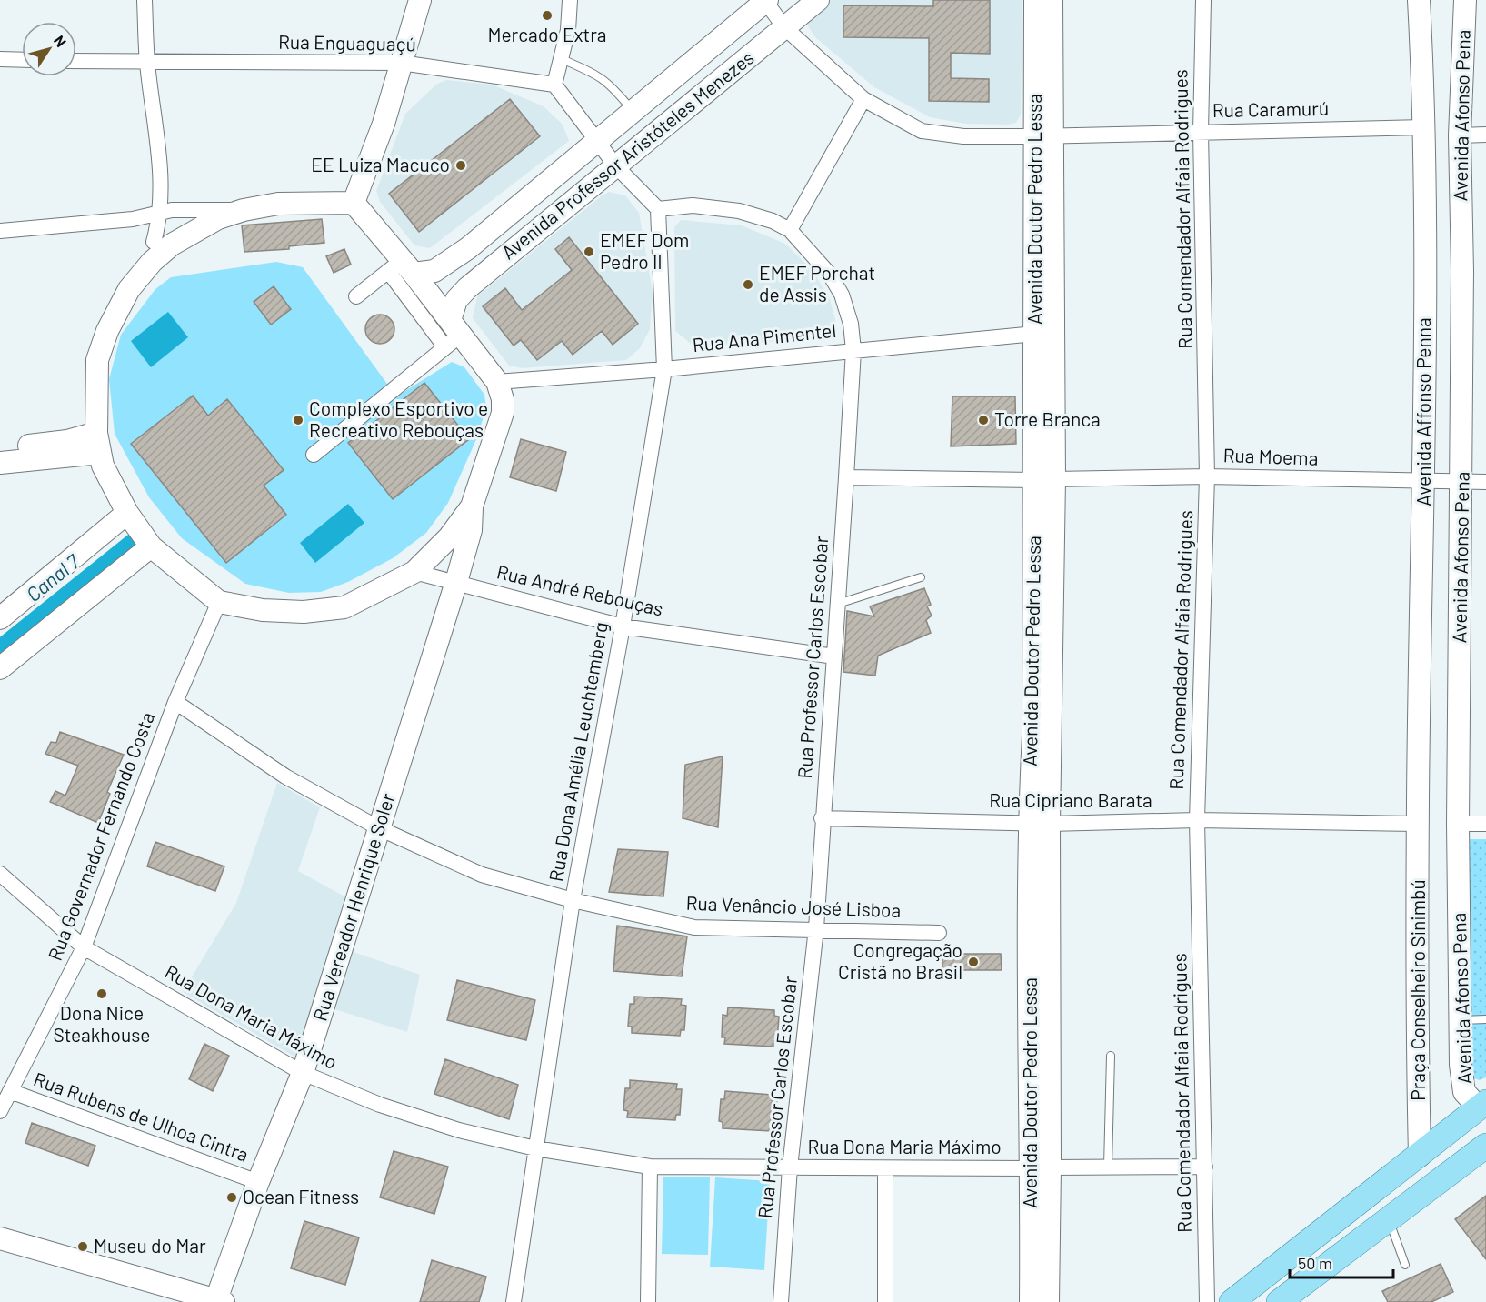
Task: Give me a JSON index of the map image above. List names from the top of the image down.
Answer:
{
  "streets": {
    "main road": [
      "Avenida Afonso Pena",
      "Avenida Professor Aristóteles Menezes",
      "Avenida Doutor Pedro Lessa",
      "Avenida Affonso Penna",
      "Rua Vereador Henrique Soler",
      "Praça Conselheiro Sinimbú"
    ],
    "street": [
      "Rua Enguaguaçú",
      "Rua Caramurú",
      "Rua Comendador Alfaia Rodrigues",
      "Rua Ana Pimentel",
      "Rua Moema",
      "Rua André Rebouças",
      "Rua Professor Carlos Escobar",
      "Rua Dona Amélia Leuchtemberg",
      "Rua Cipriano Barata",
      "Rua Governador Fernando Costa",
      "Rua Venâncio José Lisboa",
      "Rua Dona Maria Máximo",
      "Rua Rubens de Ulhoa Cintra"
    ]
  },
  "crossings": [
    ["Rua Caramurú", "Avenida Professor Aristóteles Menezes"],
    ["Rua Caramurú", "Avenida Doutor Pedro Lessa"],
    ["Rua Caramurú", "Rua Comendador Alfaia Rodrigues"],
    ["Rua Caramurú", "Avenida Affonso Penna"],
    ["Avenida Afonso Pena", "Rua Moema"],
    ["Avenida Doutor Pedro Lessa", "Rua Ana Pimentel"],
    ["Avenida Doutor Pedro Lessa", "Rua Moema"],
    ["Avenida Doutor Pedro Lessa", "Rua Cipriano Barata"],
    ["Avenida Doutor Pedro Lessa", "Rua Dona Maria Máximo"],
    ["Rua Comendador Alfaia Rodrigues", "Rua Moema"],
    ["Rua Comendador Alfaia Rodrigues", "Rua Cipriano Barata"],
    ["Rua Comendador Alfaia Rodrigues", "Rua Dona Maria Máximo"],
    ["Rua Ana Pimentel", "Rua Professor Carlos Escobar"],
    ["Rua Ana Pimentel", "Rua Dona Amélia Leuchtemberg"],
    ["Avenida Affonso Penna", "Rua Moema"],
    ["Avenida Affonso Penna", "Rua Cipriano Barata"],
    ["Avenida Affonso Penna", "Praça Conselheiro Sinimbú"],
    ["Rua Moema", "Rua Professor Carlos Escobar"],
    ["Rua André Rebouças", "Rua Professor Carlos Escobar"],
    ["Rua André Rebouças", "Rua Dona Amélia Leuchtemberg"],
    ["Rua André Rebouças", "Rua Vereador Henrique Soler"],
    ["Rua Professor Carlos Escobar", "Rua Dona Amélia Leuchtemberg"],
    ["Rua Professor Carlos Escobar", "Rua Cipriano Barata"],
    ["Rua Professor Carlos Escobar", "Rua Venâncio José Lisboa"],
    ["Rua Professor Carlos Escobar", "Rua Dona Maria Máximo"],
    ["Rua Dona Amélia Leuchtemberg", "Rua Venâncio José Lisboa"],
    ["Rua Dona Amélia Leuchtemberg", "Rua Dona Maria Máximo"],
    ["Rua Cipriano Barata", "Praça Conselheiro Sinimbú"],
    ["Rua Governador Fernando Costa", "Rua Venâncio José Lisboa"],
    ["Rua Governador Fernando Costa", "Rua Dona Maria Máximo"],
    ["Rua Governador Fernando Costa", "Rua Rubens de Ulhoa Cintra"],
    ["Rua Vereador Henrique Soler", "Rua Venâncio José Lisboa"],
    ["Rua Vereador Henrique Soler", "Rua Dona Maria Máximo"],
    ["Rua Vereador Henrique Soler", "Rua Rubens de Ulhoa Cintra"]
  ],
  "water": ["Canal 7"],
  "places": [
    "Mercado Extra",
    "EE Luiza Macuco",
    "EMEF Dom Pedro II",
    "EMEF Porchat de Assis",
    "Complexo Esportivo e Recreativo Rebouças",
    "Torre Branca",
    "Congregação Cristã no Brasil",
    "Dona Nice Steakhouse",
    "Ocean Fitness",
    "Museu do Mar"
  ],
  "scale_bar": "50 m",
  "north": "top right"
}
